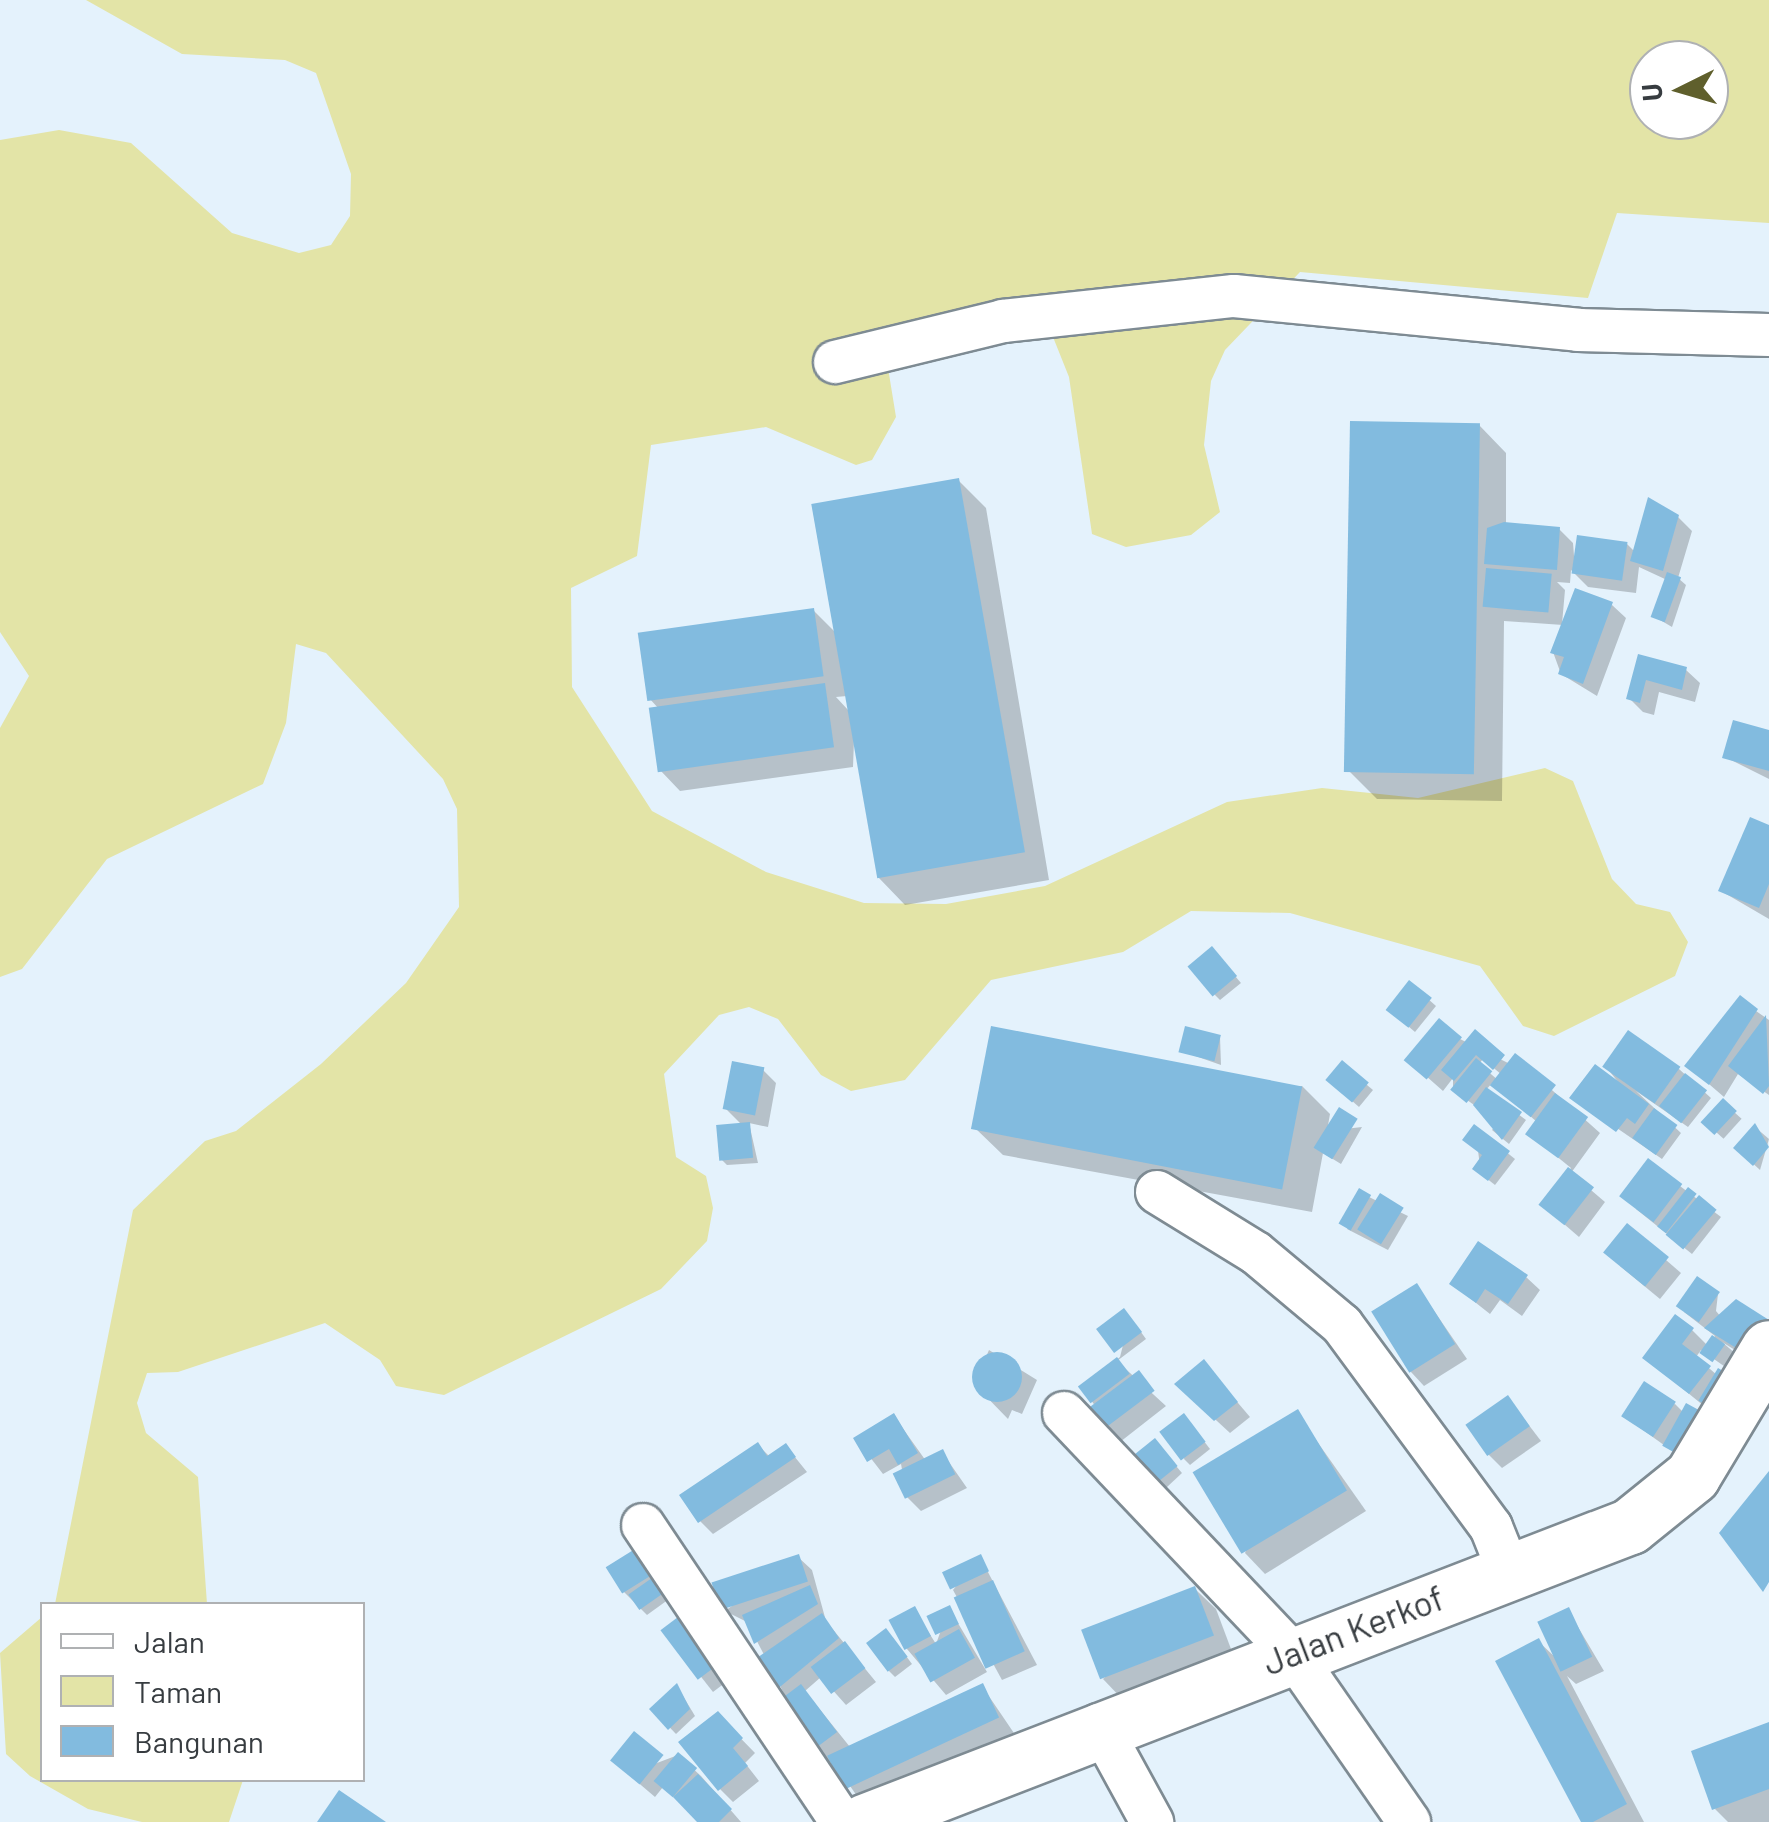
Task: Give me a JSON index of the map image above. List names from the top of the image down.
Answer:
{
  "streets": {
    "main road": ["Jalan Kerkof"]
  },
  "legend": ["Jalan", "Taman", "Bangunan"],
  "north": "left"
}
